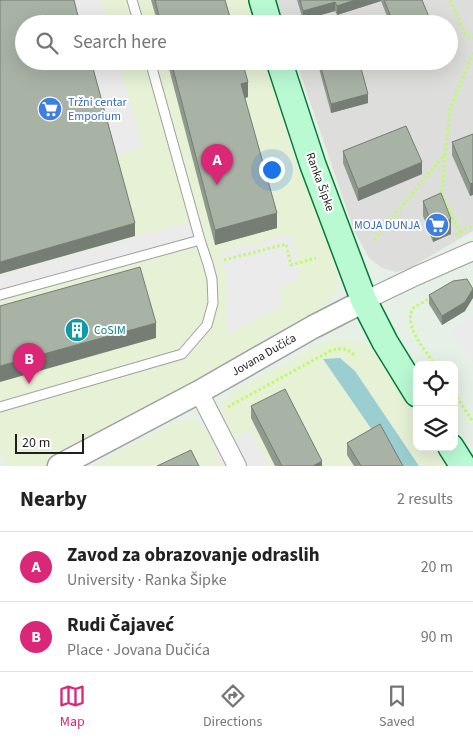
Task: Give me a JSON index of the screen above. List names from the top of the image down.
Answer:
{
  "streets": {
    "main road": ["Ranka Šipke"],
    "street": ["Jovana Dučića"]
  },
  "crossings": [
    ["Ranka Šipke", "Jovana Dučića"]
  ],
  "places": {
    "supermarket": ["Tržni centar Emporium", "MOJA DUNJA"],
    "building": ["CoSIM"]
  },
  "scale_bar": "20 m",
  "page": {
    "search": "Search here",
    "pins": ["A", "B"],
    "scale": "20 m",
    "heading": ["Nearby", "2 results"],
    "list": [
      {
        "mark": "A",
        "name": "Zavod za obrazovanje odraslih",
        "note": "University · Ranka Šipke",
        "value": "20 m"
      },
      {
        "mark": "B",
        "name": "Rudi Čajaveć",
        "note": "Place · Jovana Dučića",
        "value": "90 m"
      }
    ],
    "nav": ["Map", "Directions", "Saved"]
  }
}
